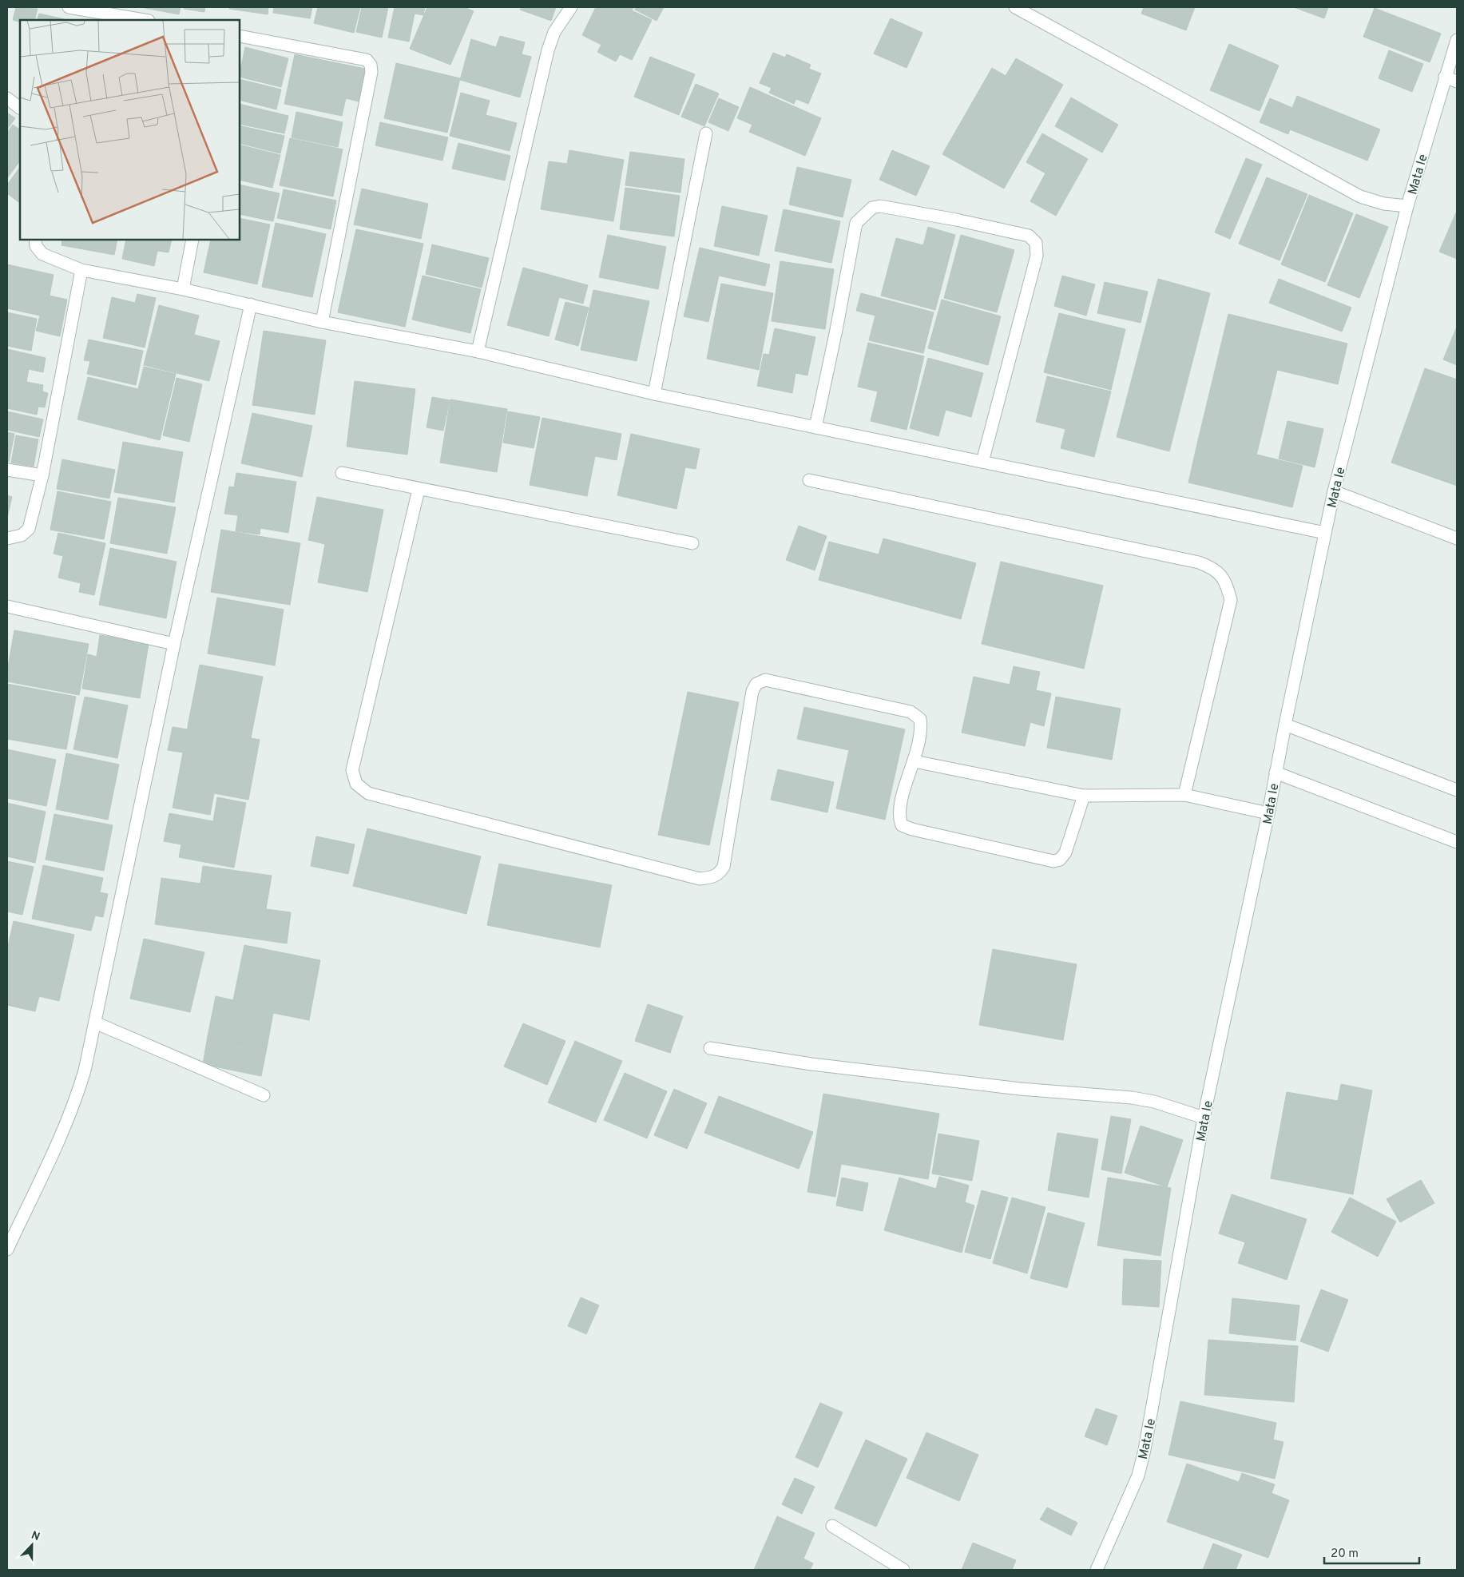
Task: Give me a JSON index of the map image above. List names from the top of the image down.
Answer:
{
  "streets": {
    "street": ["Mata Ie"]
  },
  "scale_bar": "20 m",
  "north": "top"
}
